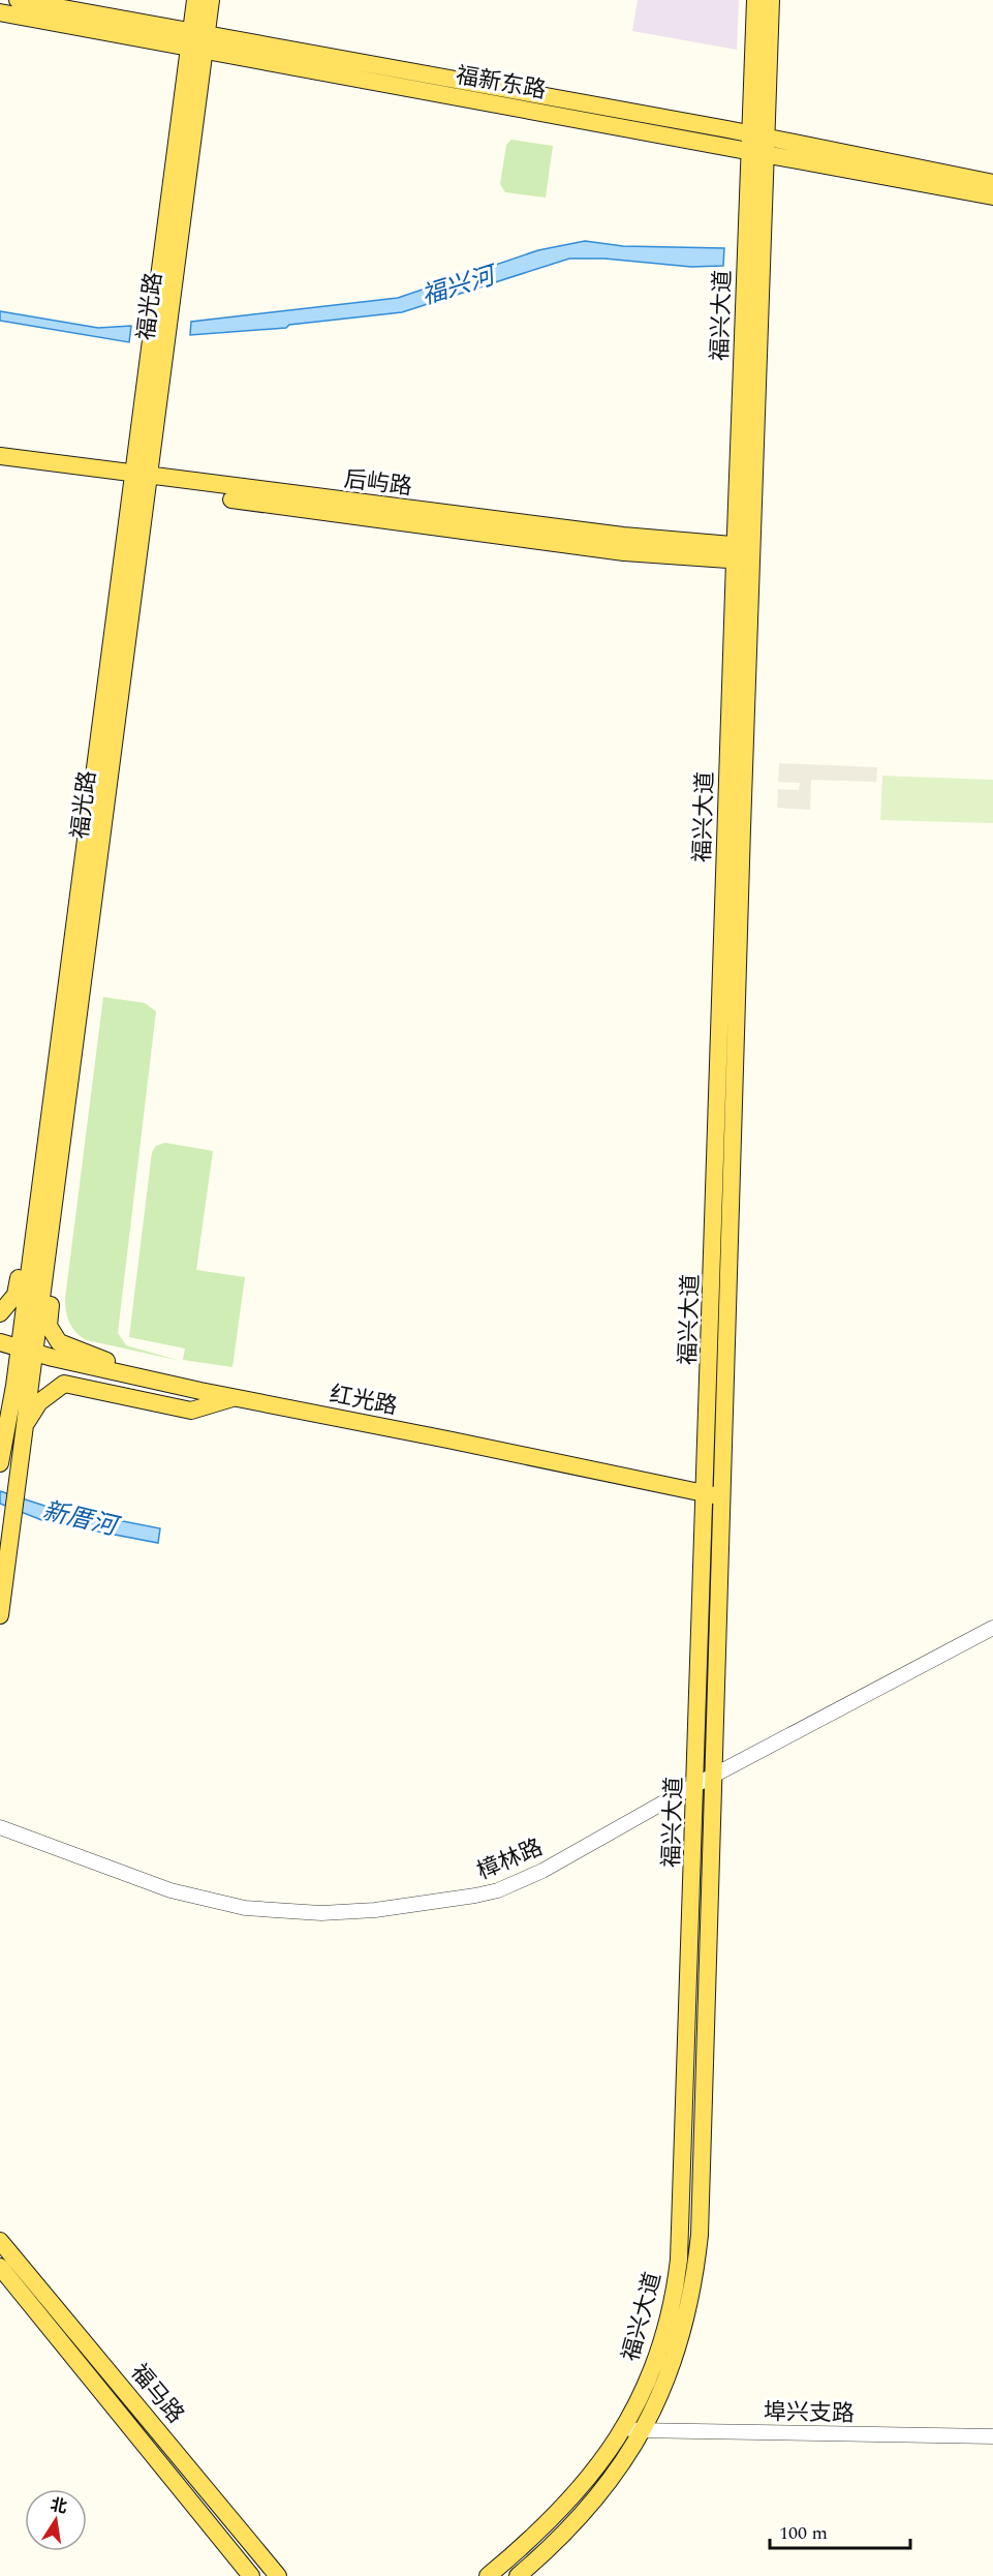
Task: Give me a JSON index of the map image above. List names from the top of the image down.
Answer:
{
  "streets": {
    "main road": [
      "福新东路",
      "福光路",
      "福兴大道",
      "后屿路",
      "红光路",
      "福马路"
    ],
    "street": ["樟林路", "埠兴支路"]
  },
  "crossings": [
    ["福新东路", "福光路"],
    ["福新东路", "福兴大道"],
    ["福光路", "后屿路"],
    ["福光路", "红光路"],
    ["福兴大道", "后屿路"],
    ["福兴大道", "红光路"],
    ["福兴大道", "樟林路"],
    ["福兴大道", "埠兴支路"]
  ],
  "water": ["福兴河", "新厝河"],
  "scale_bar": "100 m",
  "north": "top"
}
